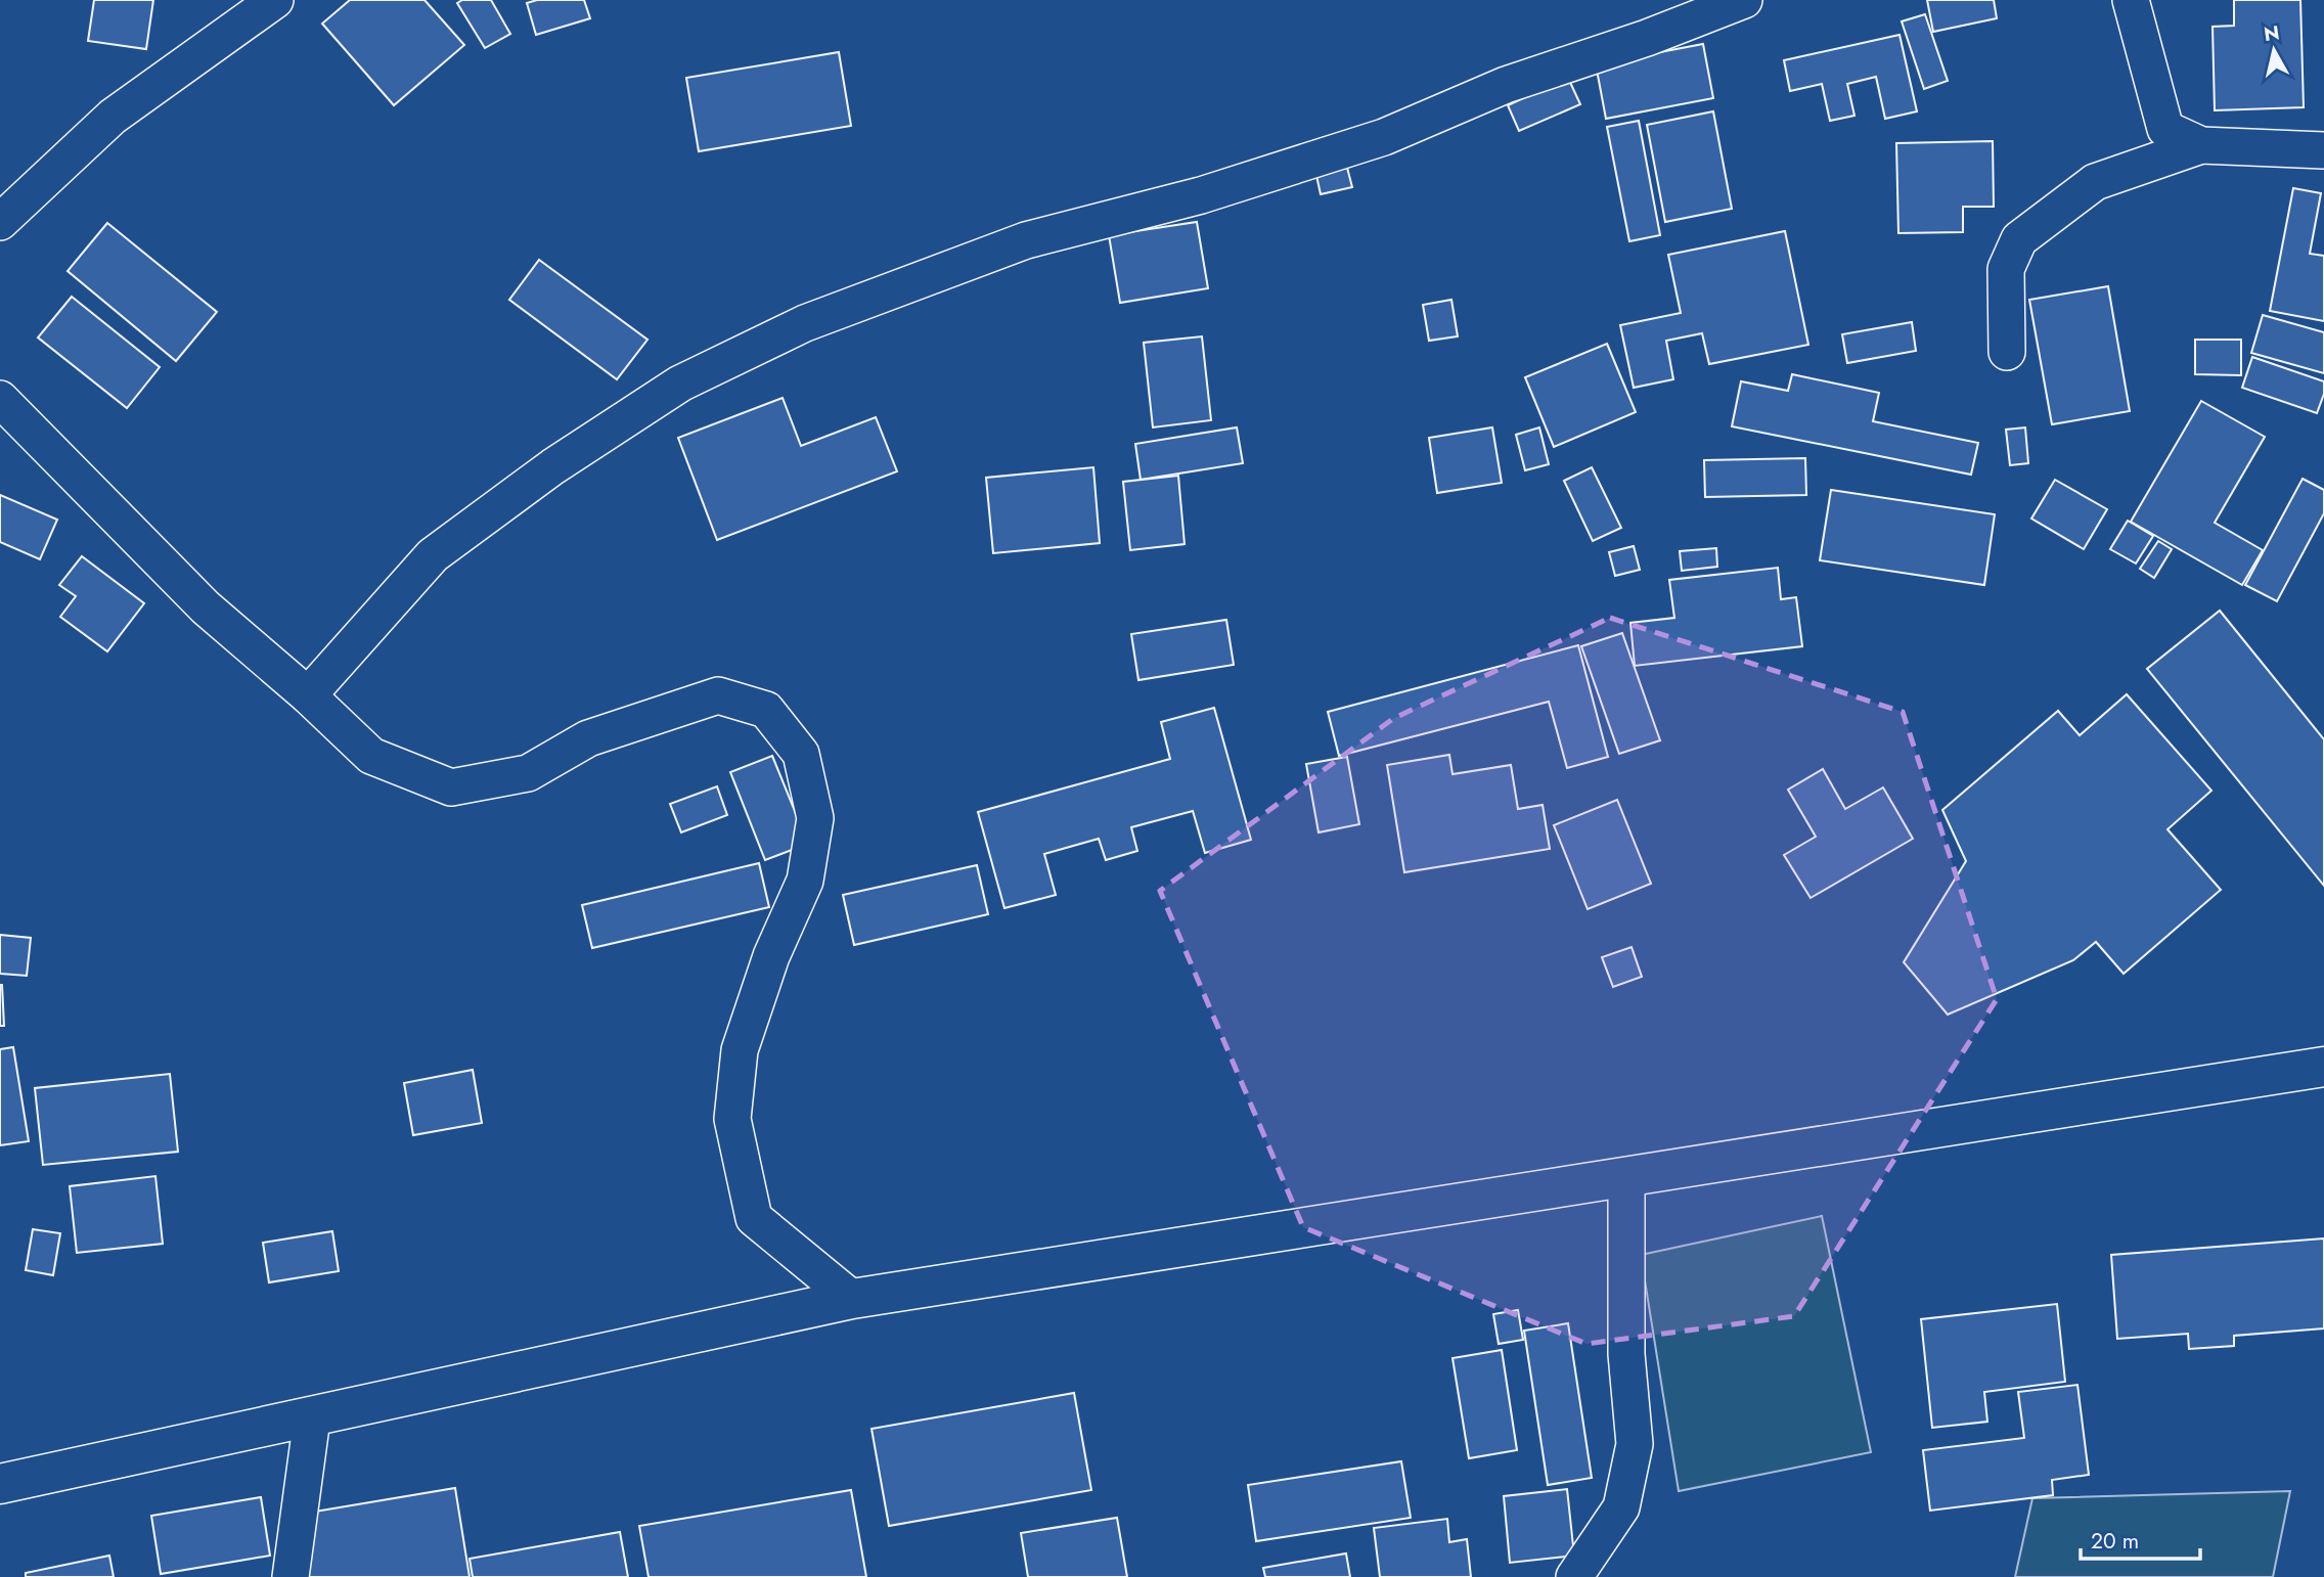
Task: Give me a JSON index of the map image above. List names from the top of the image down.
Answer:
{
  "scale_bar": "20 m",
  "north": "top"
}
